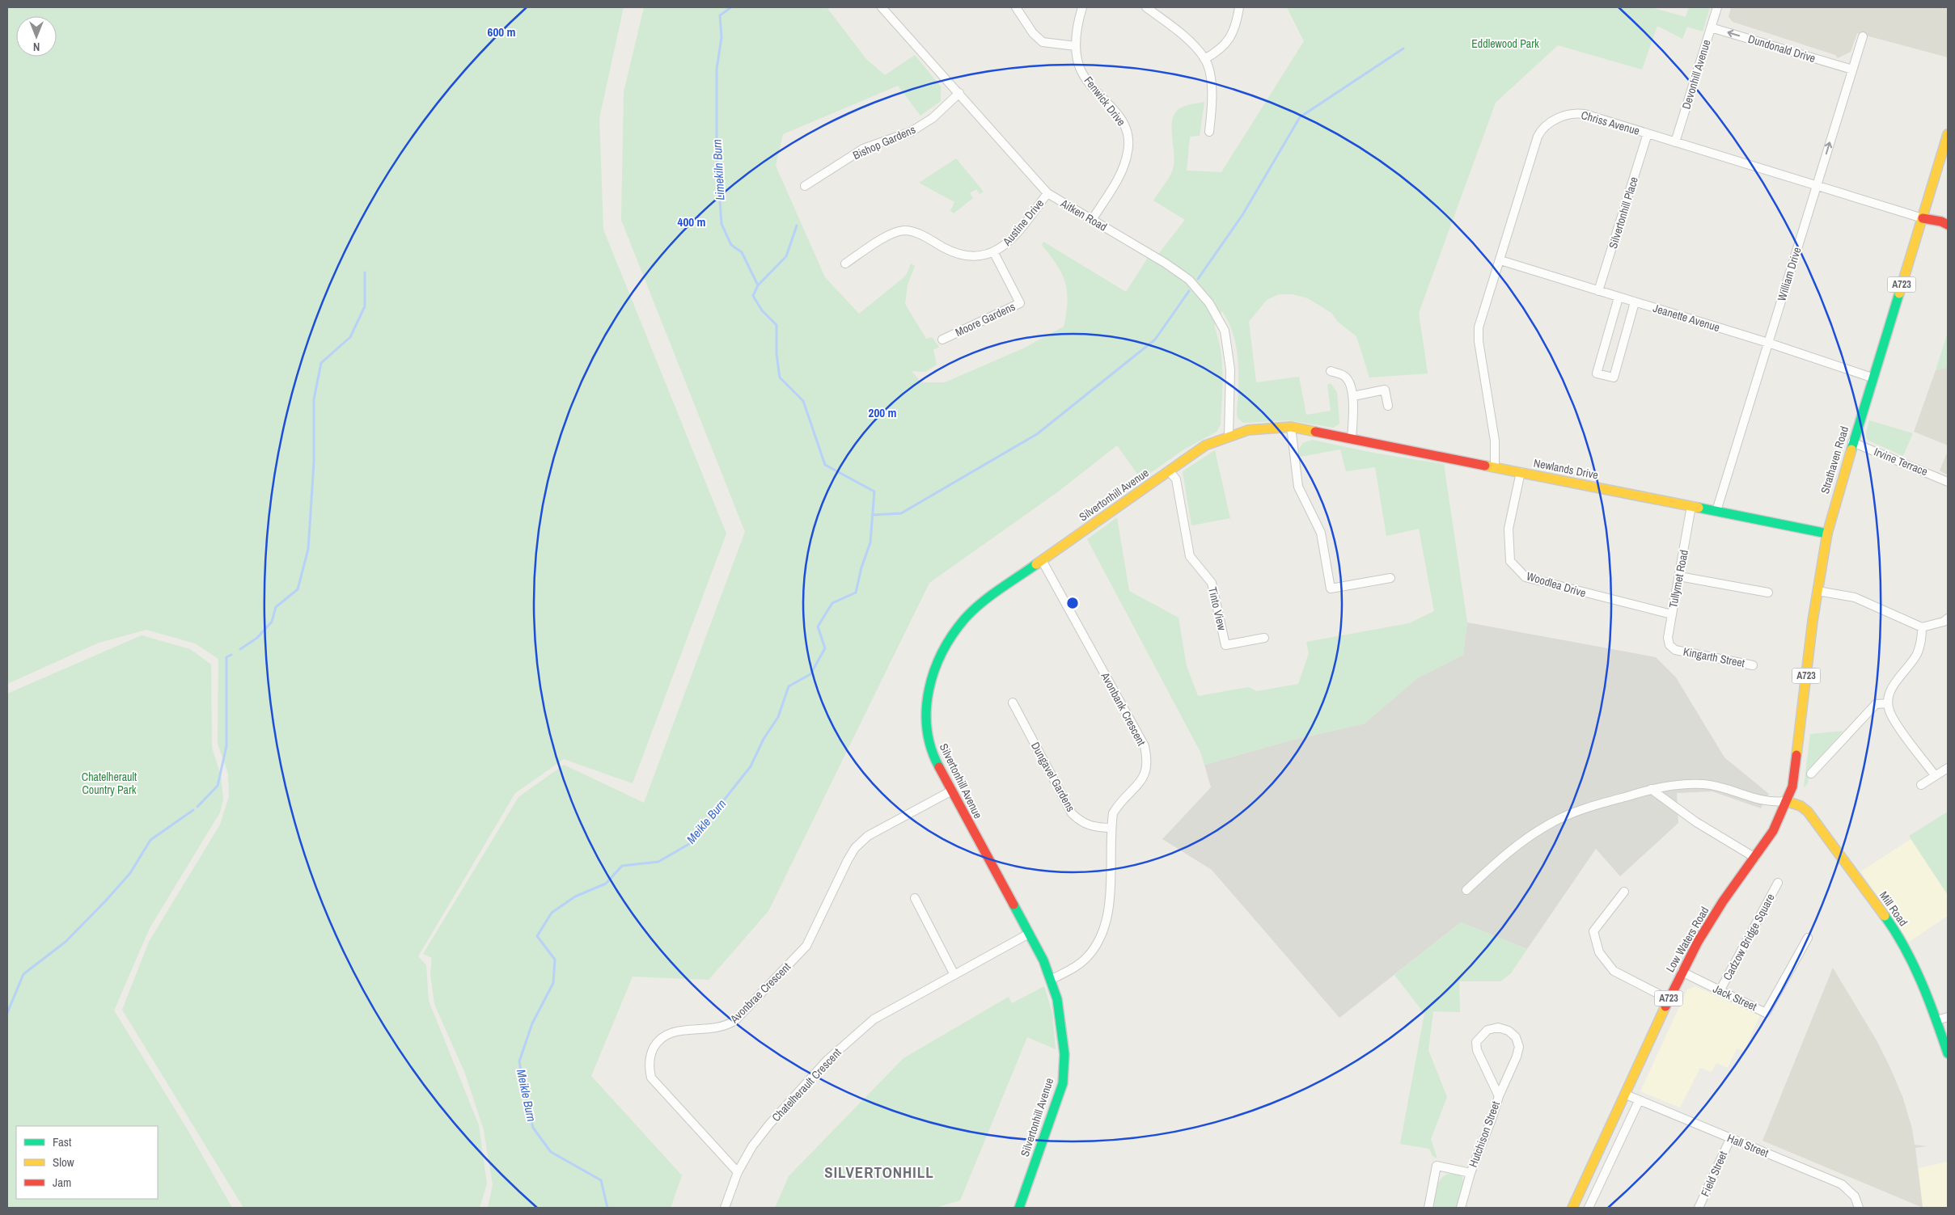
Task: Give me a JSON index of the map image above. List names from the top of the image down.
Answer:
{
  "streets": {
    "street": [
      "Dundonald Drive",
      "Devonhill Avenue",
      "Fenwick Drive",
      "Chriss Avenue",
      "Bishop Gardens",
      "Silvertonhill Place",
      "Aitken Road",
      "Austine Drive",
      "William Drive",
      "A723",
      "Jeanette Avenue",
      "Moore Gardens",
      "Strathaven Road",
      "Irvine Terrace",
      "Newlands Drive",
      "Silvertonhill Avenue",
      "Tullymet Road",
      "Woodlea Drive",
      "Tinto View",
      "Kingarth Street",
      "Avonbank Crescent",
      "Dungavel Gardens",
      "Mill Road",
      "Cadzow Bridge Square",
      "Low Waters Road",
      "Avonbrae Crescent",
      "Jack Street",
      "Chatelherault Crescent",
      "Hutchison Street",
      "Hall Street",
      "Field Street"
    ]
  },
  "crossings": [
    ["Dundonald Drive", "Devonhill Avenue"],
    ["Dundonald Drive", "William Drive"],
    ["Devonhill Avenue", "Chriss Avenue"],
    ["Fenwick Drive", "Aitken Road"],
    ["Chriss Avenue", "Silvertonhill Place"],
    ["Chriss Avenue", "William Drive"],
    ["Chriss Avenue", "Jeanette Avenue"],
    ["Chriss Avenue", "Strathaven Road"],
    ["Chriss Avenue", "Newlands Drive"],
    ["Bishop Gardens", "Aitken Road"],
    ["Silvertonhill Place", "Jeanette Avenue"],
    ["Aitken Road", "Austine Drive"],
    ["Aitken Road", "Silvertonhill Avenue"],
    ["Austine Drive", "Moore Gardens"],
    ["William Drive", "Jeanette Avenue"],
    ["William Drive", "Newlands Drive"],
    ["Jeanette Avenue", "Strathaven Road"],
    ["Strathaven Road", "Irvine Terrace"],
    ["Strathaven Road", "Newlands Drive"],
    ["Strathaven Road", "Mill Road"],
    ["Strathaven Road", "Low Waters Road"],
    ["Newlands Drive", "Silvertonhill Avenue"],
    ["Newlands Drive", "Tullymet Road"],
    ["Newlands Drive", "Woodlea Drive"],
    ["Silvertonhill Avenue", "Tinto View"],
    ["Silvertonhill Avenue", "Avonbank Crescent"],
    ["Silvertonhill Avenue", "Avonbrae Crescent"],
    ["Silvertonhill Avenue", "Chatelherault Crescent"],
    ["Tullymet Road", "Woodlea Drive"],
    ["Tullymet Road", "Kingarth Street"],
    ["Avonbank Crescent", "Dungavel Gardens"],
    ["Mill Road", "Low Waters Road"],
    ["Cadzow Bridge Square", "Jack Street"],
    ["Low Waters Road", "Jack Street"],
    ["Low Waters Road", "Hall Street"],
    ["Avonbrae Crescent", "Chatelherault Crescent"],
    ["Hall Street", "Field Street"]
  ],
  "one_way": ["Dundonald Drive"],
  "districts": ["SILVERTONHILL"],
  "water": ["Limekiln Burn", "Meikle Burn"],
  "parks": ["Eddlewood Park", "Chatelherault Country Park"],
  "legend": ["Fast", "Slow", "Jam"],
  "north": "bottom",
  "rings": ["600 m", "400 m", "200 m"]
}
